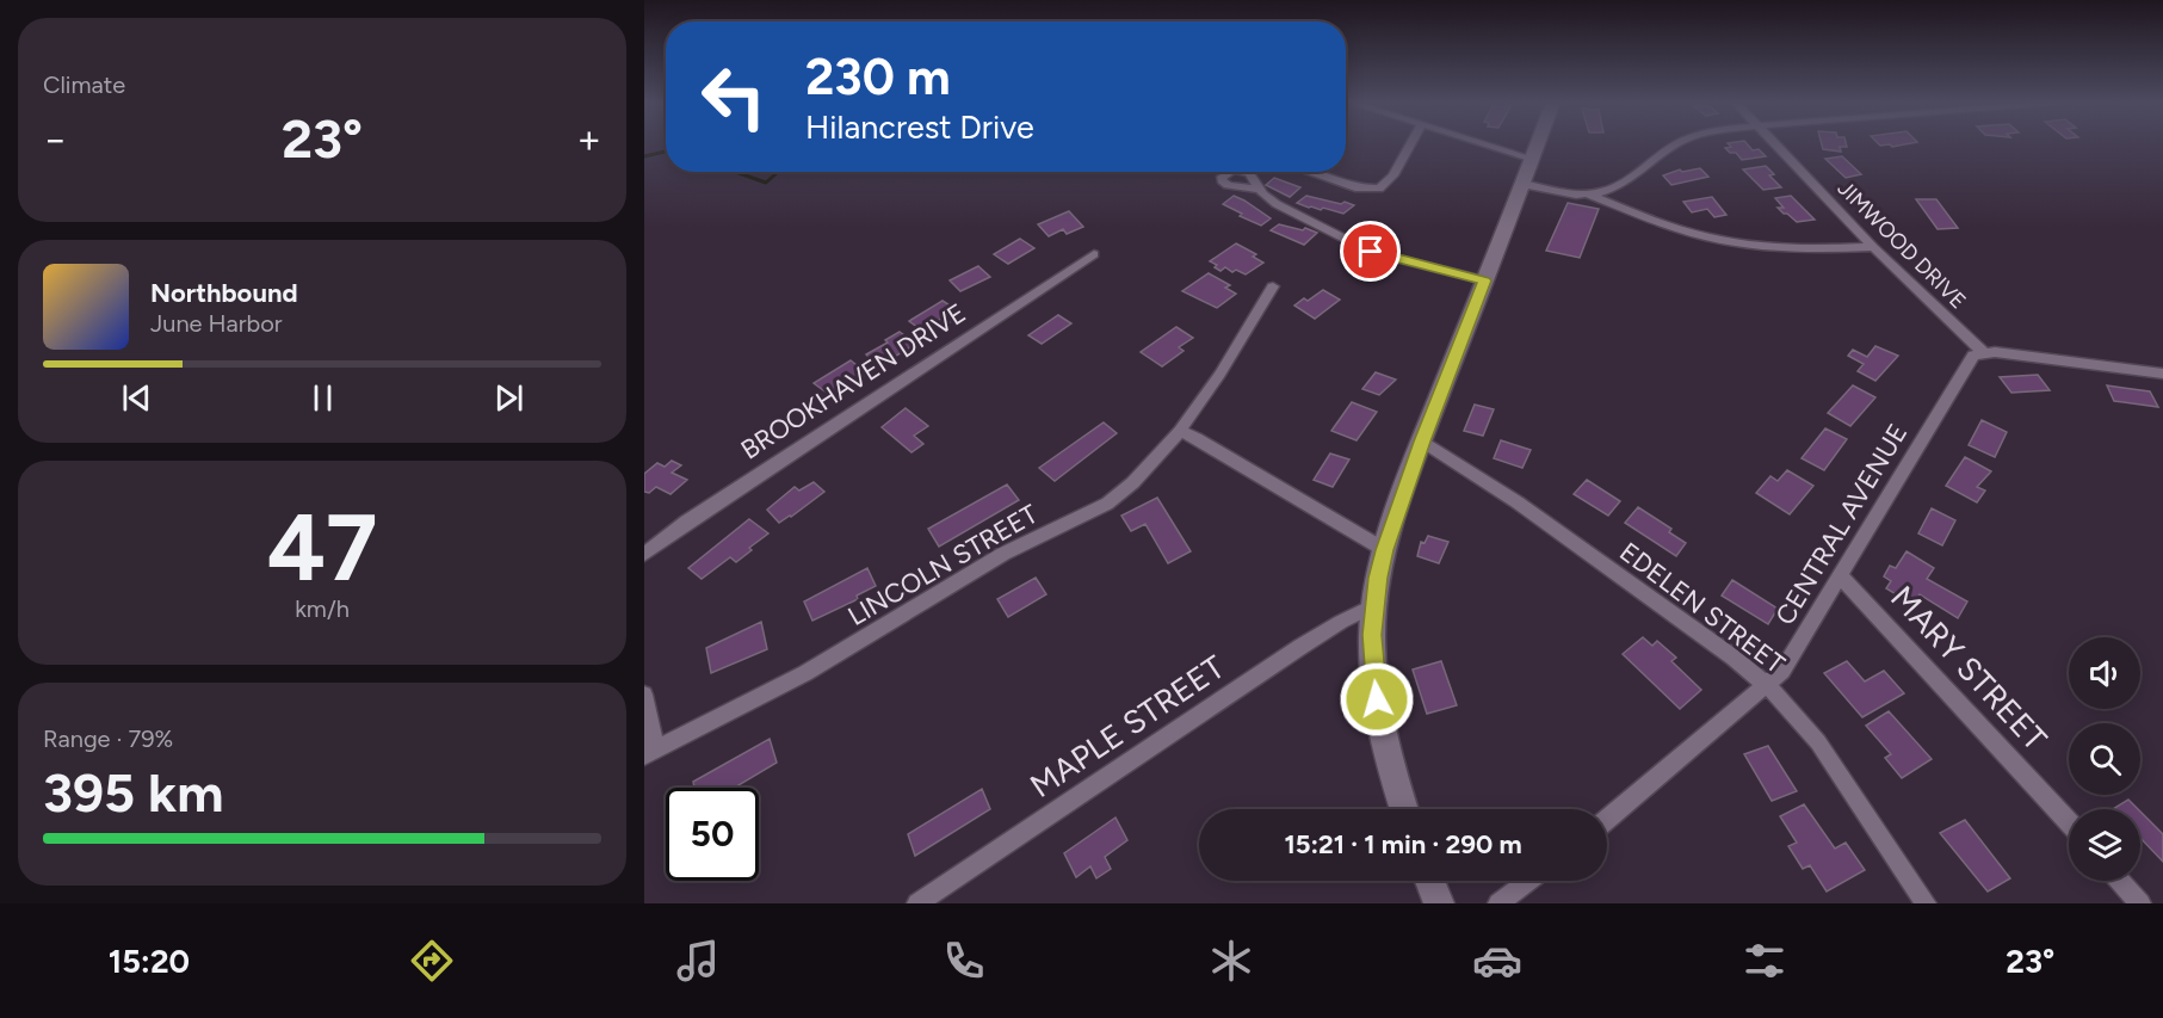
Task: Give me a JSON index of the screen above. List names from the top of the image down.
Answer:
{
  "streets": {
    "street": [
      "JIMWOOD DRIVE",
      "BROOKHAVEN DRIVE",
      "CENTRAL AVENUE",
      "LINCOLN STREET",
      "EDELEN STREET",
      "MARY STREET",
      "MAPLE STREET"
    ]
  },
  "crossings": [
    ["JIMWOOD DRIVE", "CENTRAL AVENUE"],
    ["CENTRAL AVENUE", "EDELEN STREET"],
    ["CENTRAL AVENUE", "MARY STREET"]
  ],
  "page": {
    "tile": [
      "Climate",
      ["47", "km/h"],
      ["Range · 79%", "395 km"]
    ],
    "turn": ["230 m", "Hilancrest Drive"],
    "heat": ["−", "23°", "+"],
    "song": ["Northbound", "June Harbor"],
    "limit": "50",
    "trip": "15:21 · 1 min · 290 m",
    "tabs": ["15:20", "23°"]
  }
}
